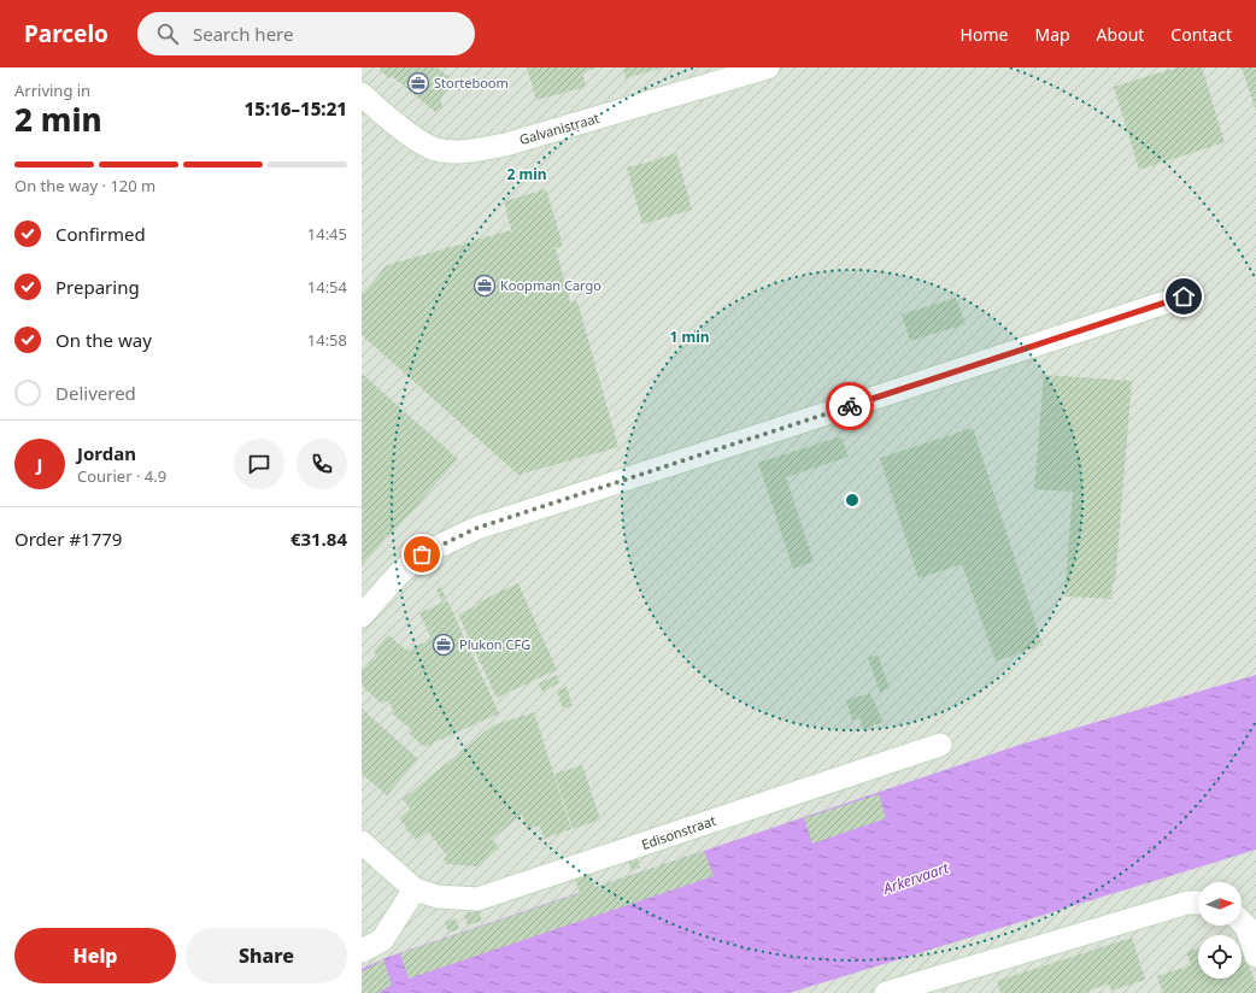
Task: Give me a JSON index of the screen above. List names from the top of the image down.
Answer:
{
  "streets": {
    "street": ["Galvanistraat", "Edisonstraat"]
  },
  "water": ["Arkervaart"],
  "places": {
    "office": ["Storteboom", "Koopman Cargo", "Plukon CFG"]
  },
  "north": "right",
  "page": {
    "header": "Parcelo",
    "search": "Search here",
    "nav": [
      "Home",
      "Map",
      "About",
      "Contact"
    ],
    "heading": ["2 min", "Arriving in", "15:16–15:21"],
    "panel": [
      "Jordan",
      "Courier · 4.9",
      "Order #1779",
      "€31.84"
    ],
    "bar": "On the way · 120 m",
    "list": [
      ["Confirmed", "14:45"],
      ["Preparing", "14:54"],
      ["On the way", "14:58"],
      "Delivered"
    ],
    "round": "J",
    "buttons": ["Help", "Share"]
  },
  "rings": ["2 min", "1 min"]
}
